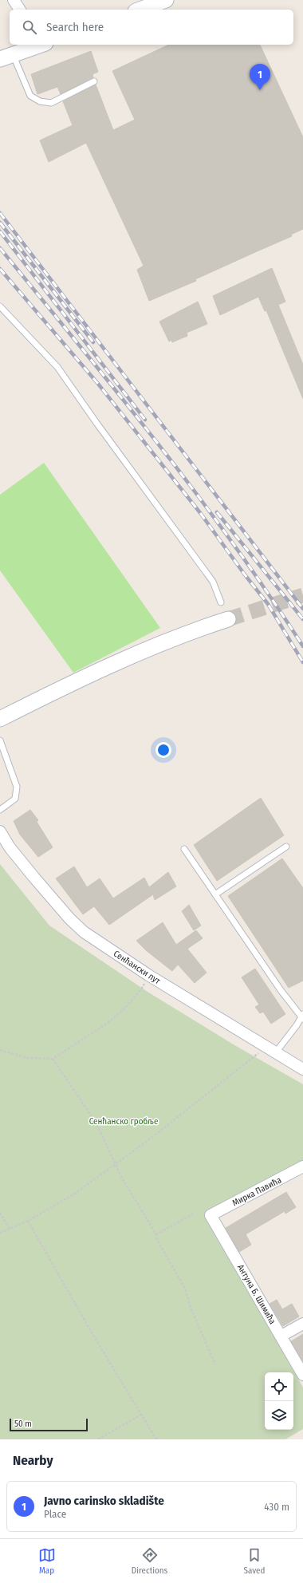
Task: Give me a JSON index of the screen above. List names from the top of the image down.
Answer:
{
  "streets": {
    "street": ["Сенћански пут", "Мирка Павића", "Антуна Б. Шимића"]
  },
  "crossings": [
    ["Мирка Павића", "Антуна Б. Шимића"]
  ],
  "parks": ["Сенћанско гробље"],
  "scale_bar": "50 m",
  "page": {
    "search": "Search here",
    "pins": "1",
    "scale": "50 m",
    "heading": "Nearby",
    "list": [
      {
        "mark": "1",
        "name": "Javno carinsko skladište",
        "note": "Place",
        "value": "430 m"
      }
    ],
    "nav": ["Map", "Directions", "Saved"]
  }
}
